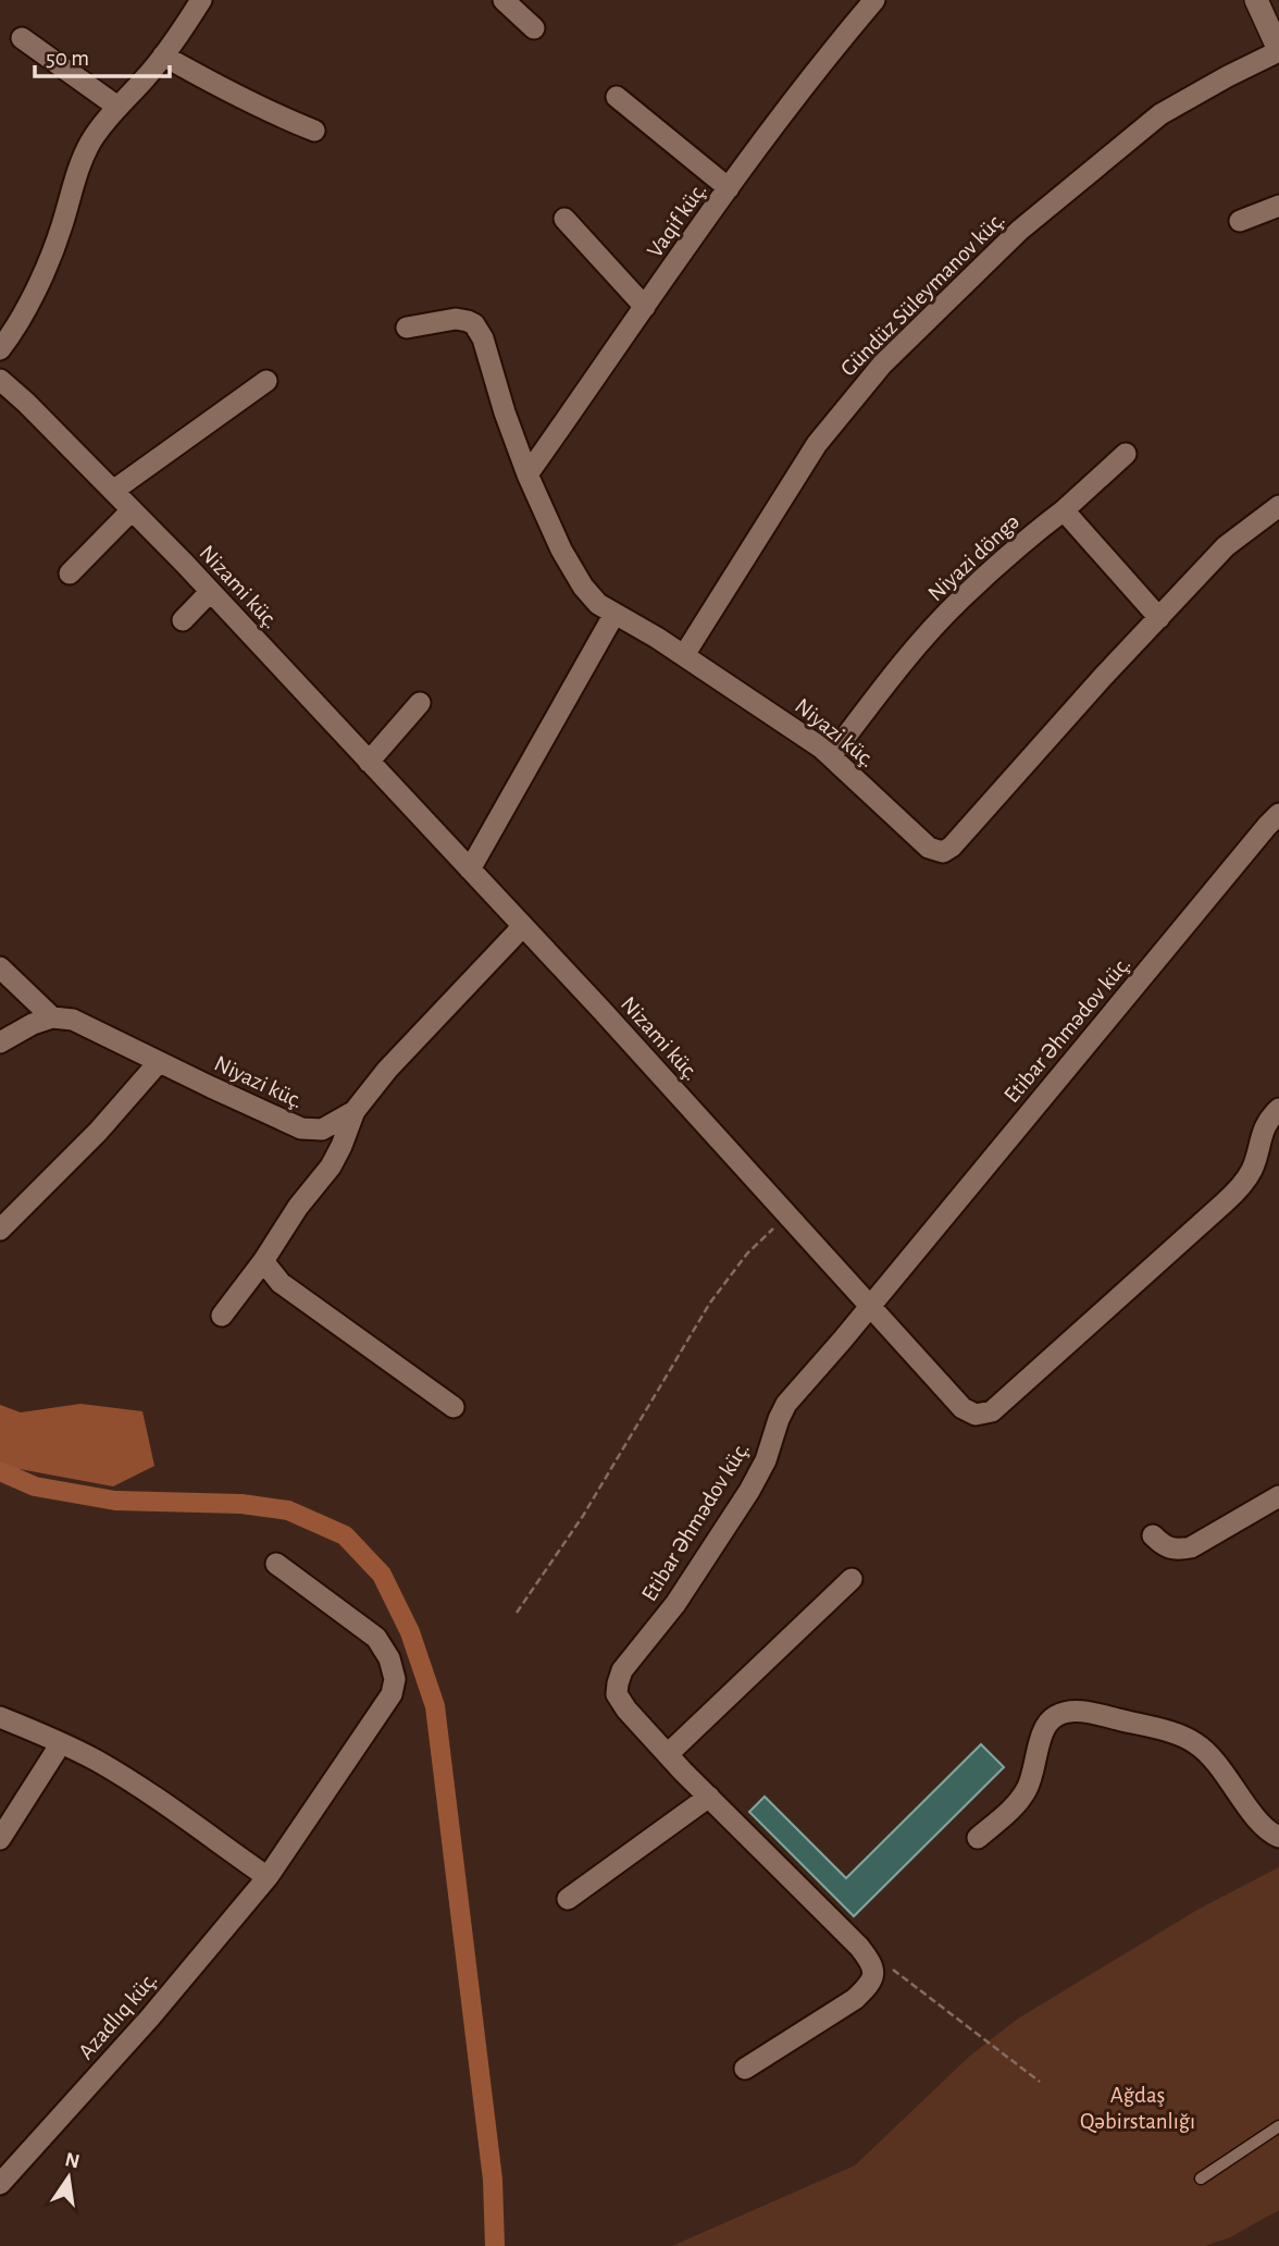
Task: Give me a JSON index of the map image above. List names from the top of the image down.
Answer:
{
  "streets": {
    "street": [
      "Vaqif küç.",
      "Gündüz Süleymanov küç.",
      "Niyazi döngə",
      "Nizami küç.",
      "Niyazi küç.",
      "Etibar Əhmədov küç.",
      "Azadlıq küç."
    ]
  },
  "crossings": [
    ["Vaqif küç.", "Niyazi küç."],
    ["Gündüz Süleymanov küç.", "Niyazi küç."],
    ["Niyazi döngə", "Niyazi küç."],
    ["Nizami küç.", "Niyazi küç."],
    ["Nizami küç.", "Etibar Əhmədov küç."]
  ],
  "parks": ["Ağdaş Qəbirstanlığı"],
  "scale_bar": "50 m",
  "north": "top"
}
